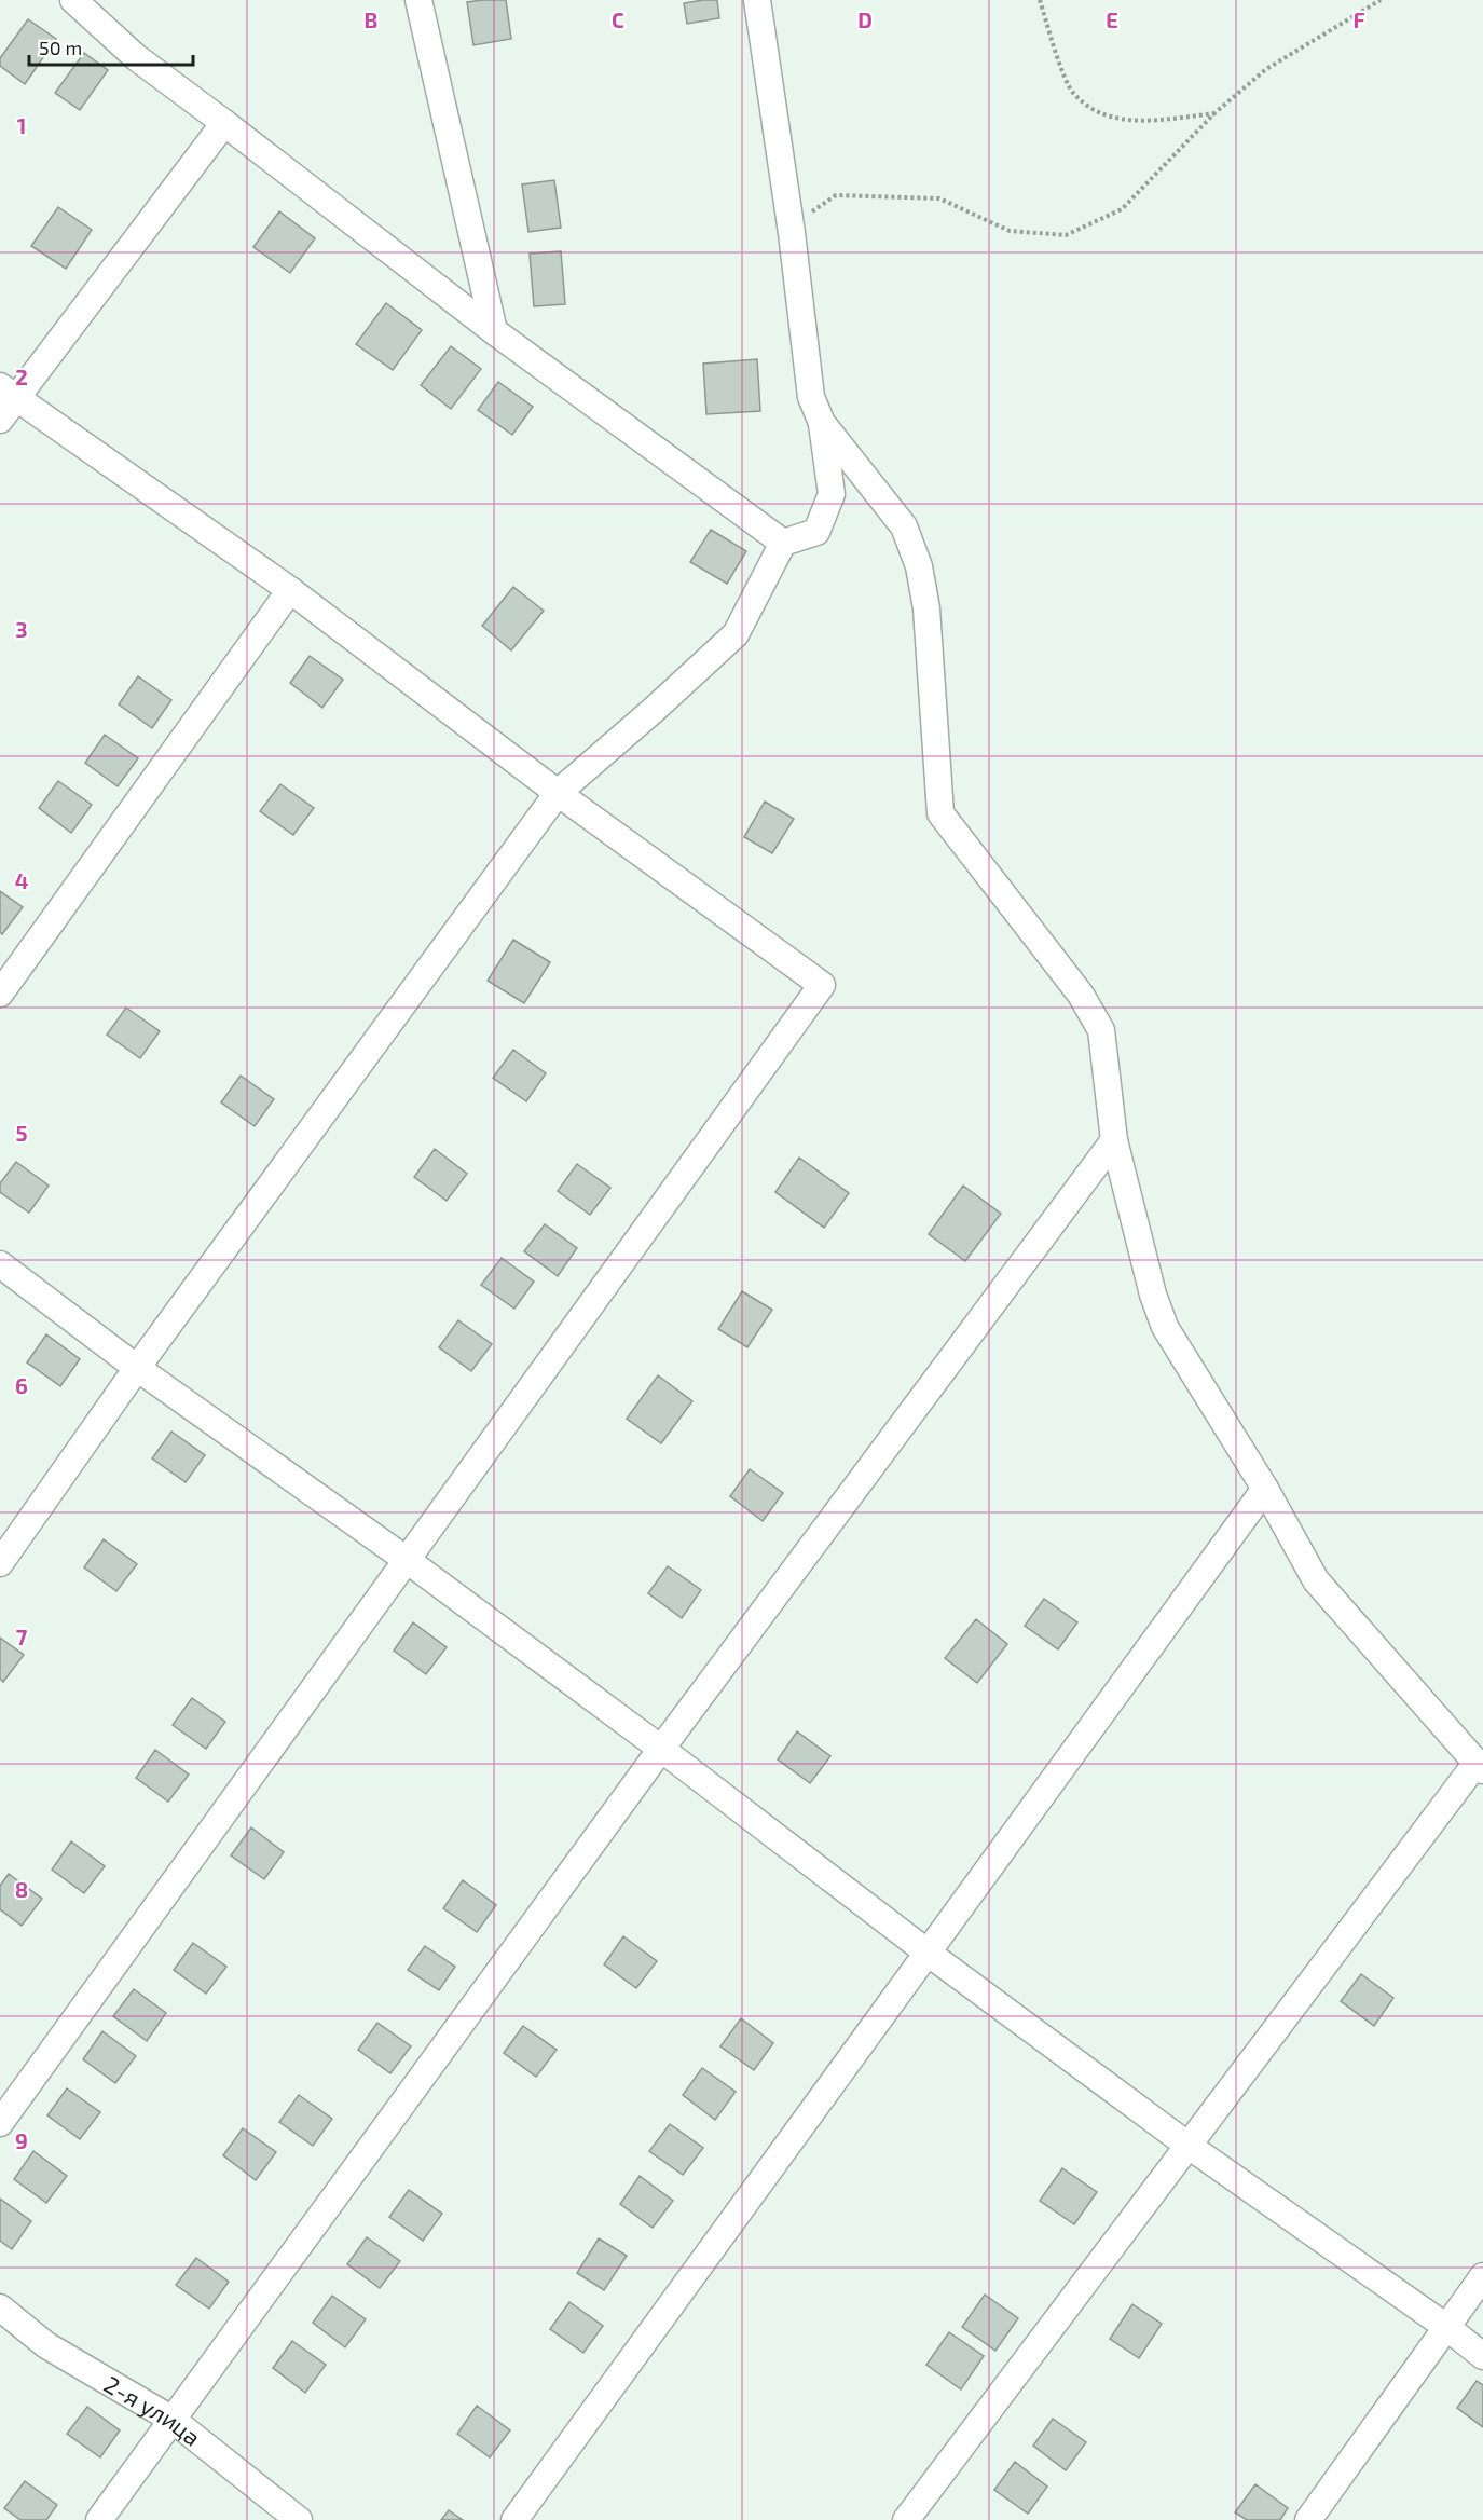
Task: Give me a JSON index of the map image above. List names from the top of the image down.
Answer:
{
  "streets": {
    "street": ["2-я улица"]
  },
  "scale_bar": "50 m",
  "grid": {
    "columns": [
      "B",
      "C",
      "D",
      "E",
      "F"
    ],
    "rows": [
      "1",
      "2",
      "3",
      "4",
      "5",
      "6",
      "7",
      "8",
      "9"
    ]
  }
}
